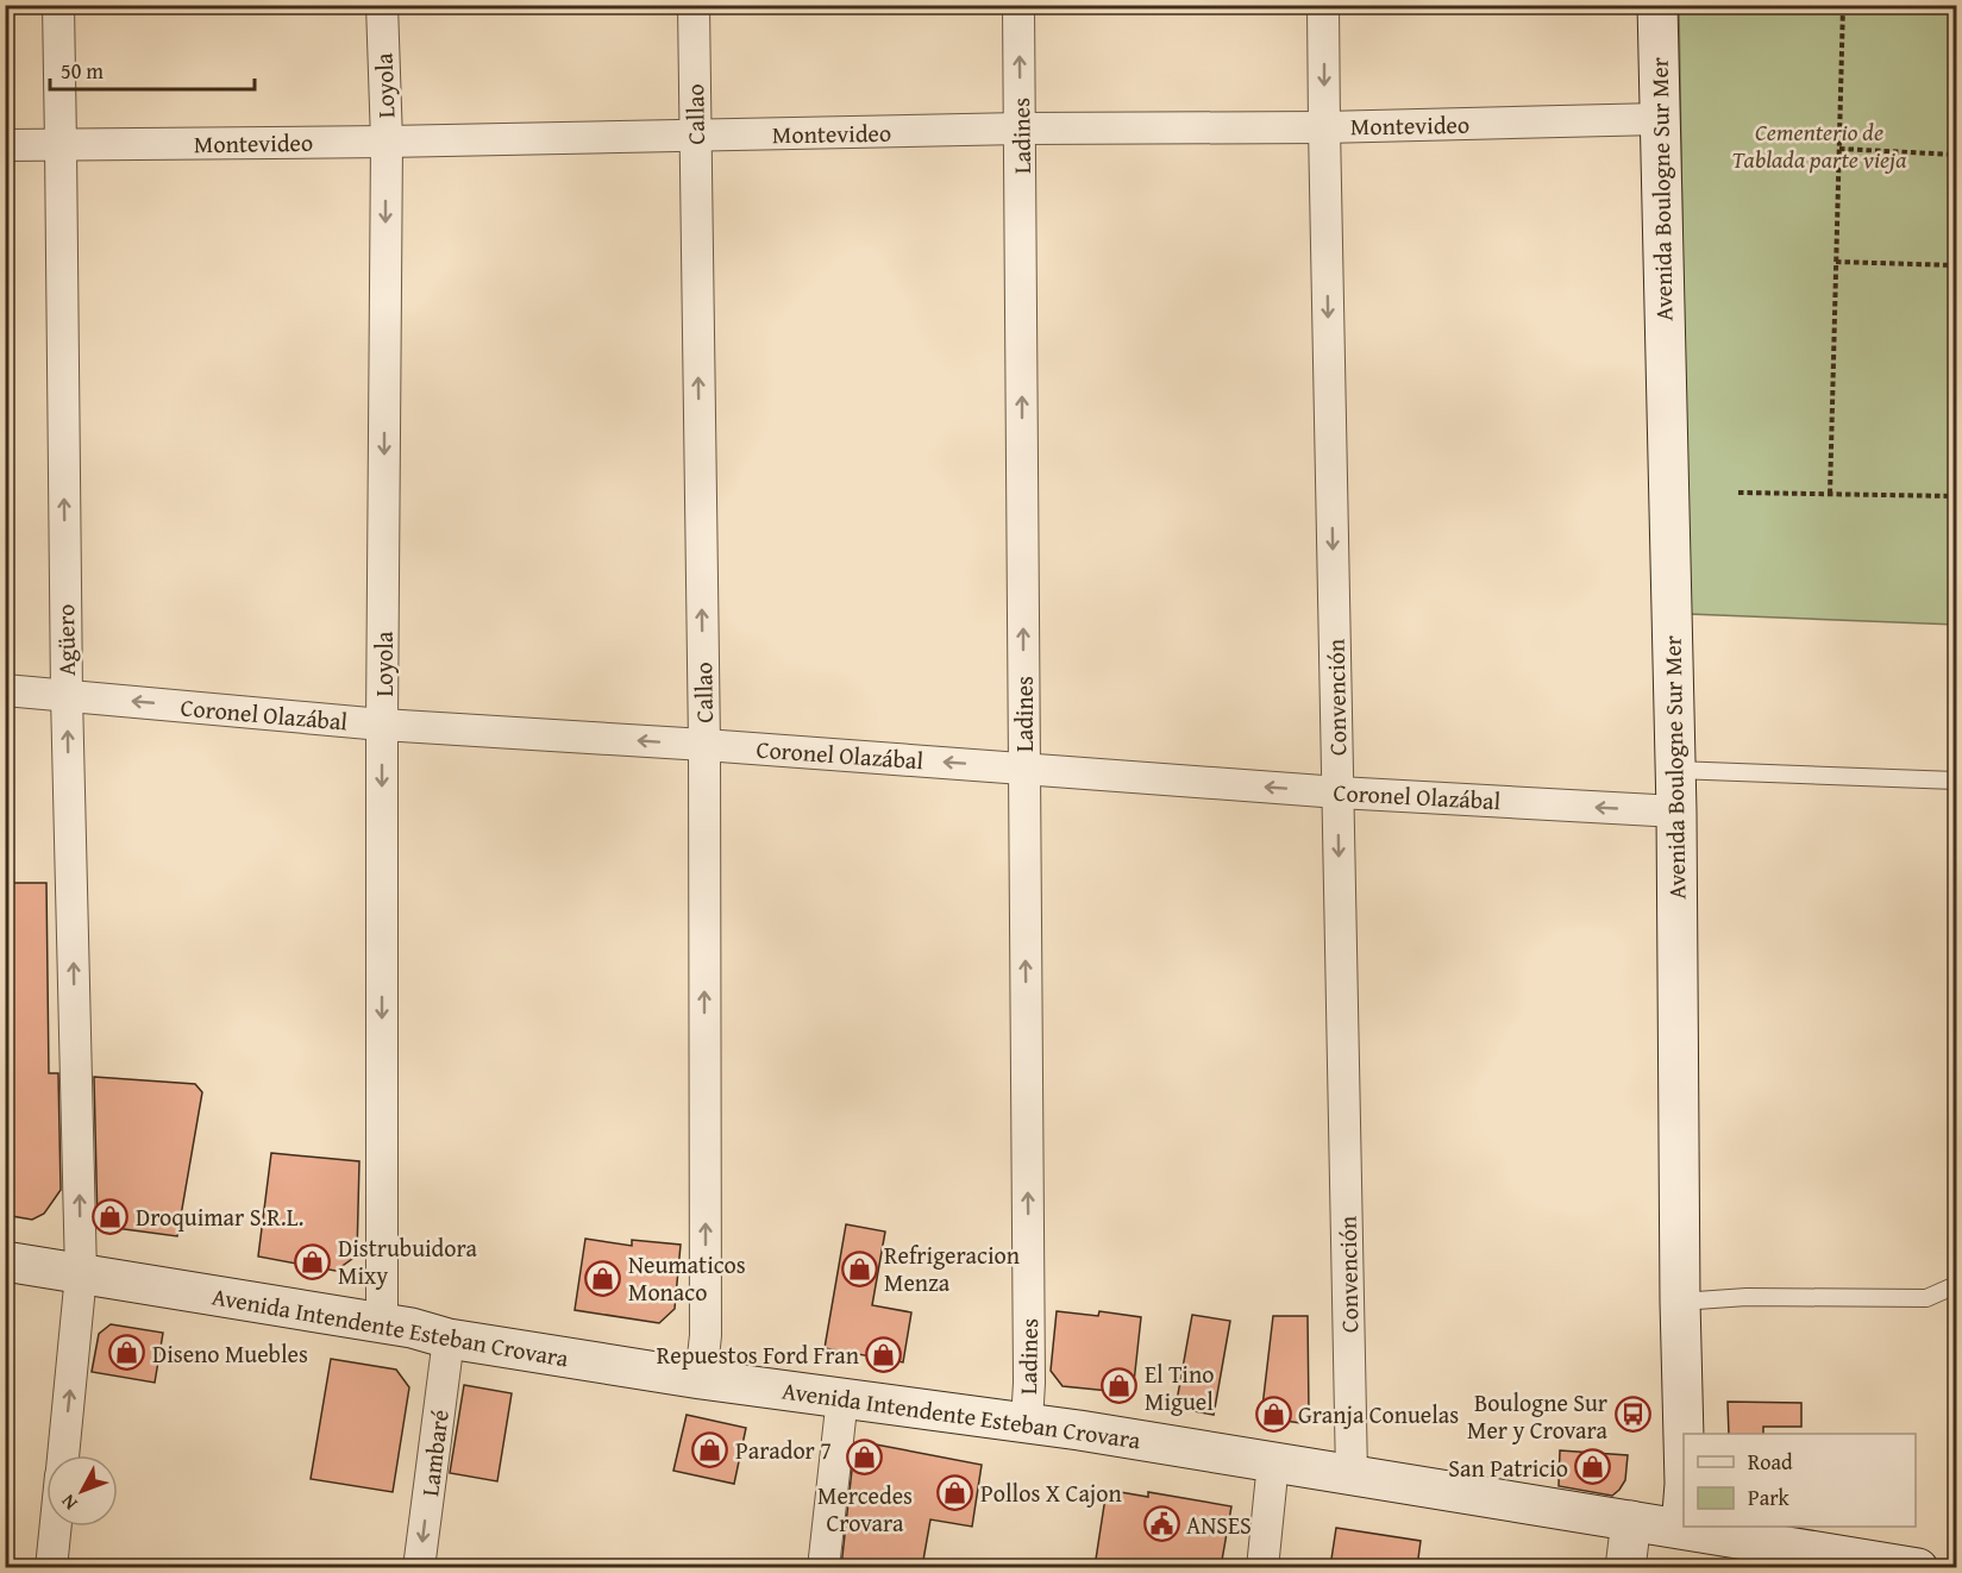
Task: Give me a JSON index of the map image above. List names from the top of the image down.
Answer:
{
  "streets": {
    "main road": ["Avenida Boulogne Sur Mer", "Avenida Intendente Esteban Crovara"],
    "street": [
      "Loyola",
      "Callao",
      "Montevideo",
      "Ladines",
      "Agüero",
      "Convención",
      "Coronel Olazábal",
      "Lambaré"
    ]
  },
  "crossings": [
    ["Loyola", "Montevideo"],
    ["Loyola", "Coronel Olazábal"],
    ["Loyola", "Avenida Intendente Esteban Crovara"],
    ["Callao", "Montevideo"],
    ["Callao", "Coronel Olazábal"],
    ["Callao", "Avenida Intendente Esteban Crovara"],
    ["Montevideo", "Ladines"],
    ["Montevideo", "Avenida Boulogne Sur Mer"],
    ["Montevideo", "Agüero"],
    ["Montevideo", "Convención"],
    ["Ladines", "Coronel Olazábal"],
    ["Ladines", "Avenida Intendente Esteban Crovara"],
    ["Avenida Boulogne Sur Mer", "Coronel Olazábal"],
    ["Avenida Boulogne Sur Mer", "Avenida Intendente Esteban Crovara"],
    ["Agüero", "Coronel Olazábal"],
    ["Agüero", "Avenida Intendente Esteban Crovara"],
    ["Convención", "Coronel Olazábal"],
    ["Convención", "Avenida Intendente Esteban Crovara"],
    ["Avenida Intendente Esteban Crovara", "Lambaré"]
  ],
  "one_way": [
    "Loyola",
    "Callao",
    "Ladines",
    "Agüero",
    "Convención",
    "Coronel Olazábal",
    "Lambaré"
  ],
  "parks": ["Cementerio de Tablada parte vieja"],
  "places": {
    "shop": [
      "Droquimar S.R.L.",
      "Distrubuidora Mixy",
      "Refrigeracion Menza",
      "Neumaticos Monaco",
      "Diseno Muebles",
      "Repuestos Ford Fran",
      "El Tino Miguel",
      "Granja Conuelas",
      "Parador 7",
      "Mercedes Crovara",
      "San Patricio",
      "Pollos X Cajon"
    ],
    "bus stop": ["Boulogne Sur Mer y Crovara"],
    "public building": ["ANSES"]
  },
  "legend": ["Road", "Park"],
  "scale_bar": "50 m",
  "north": "bottom left"
}
